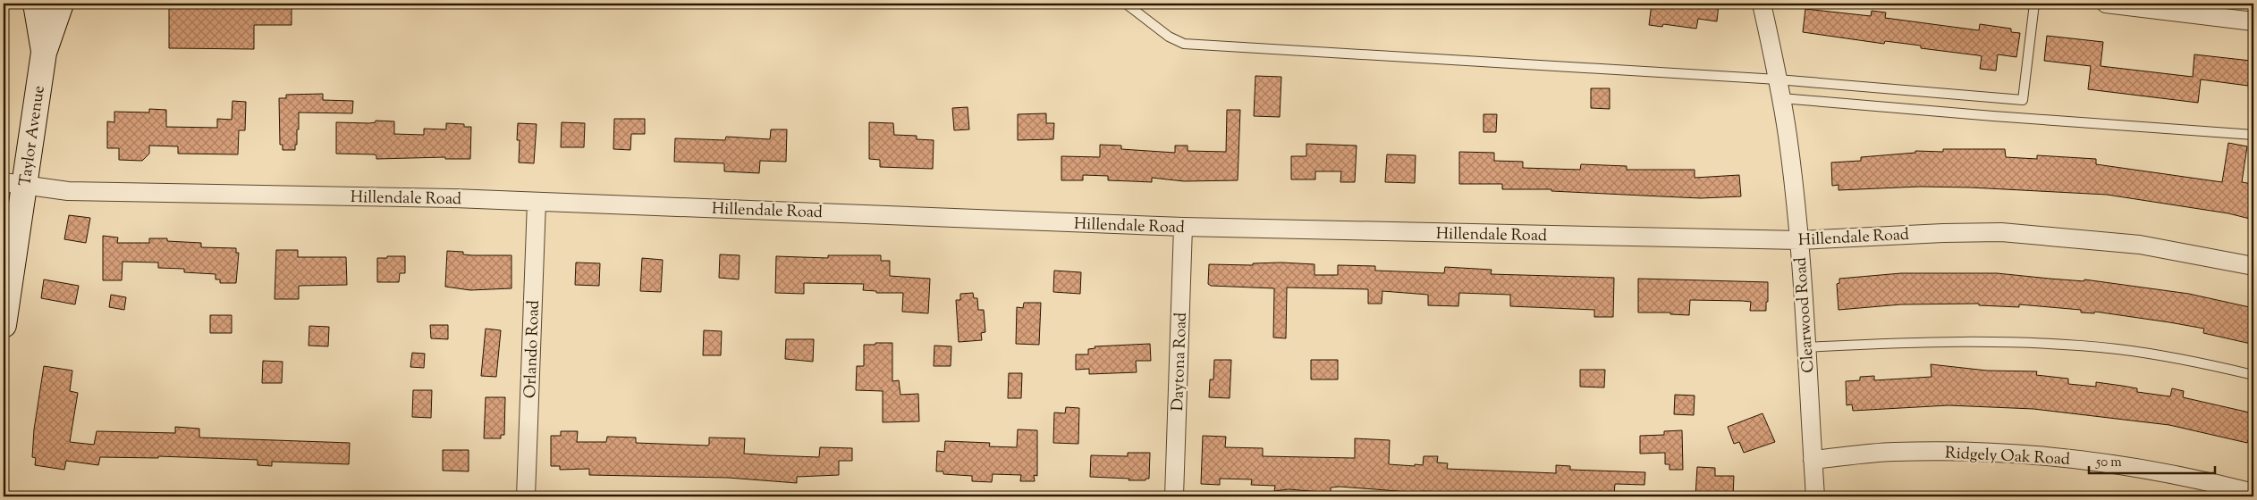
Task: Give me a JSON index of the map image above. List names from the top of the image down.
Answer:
{
  "streets": {
    "main road": ["Taylor Avenue"],
    "street": [
      "Hillendale Road",
      "Clearwood Road",
      "Orlando Road",
      "Daytona Road",
      "Ridgely Oak Road"
    ]
  },
  "crossings": [
    ["Taylor Avenue", "Hillendale Road"],
    ["Hillendale Road", "Clearwood Road"],
    ["Hillendale Road", "Orlando Road"],
    ["Hillendale Road", "Daytona Road"],
    ["Clearwood Road", "Ridgely Oak Road"]
  ],
  "scale_bar": "50 m"
}
